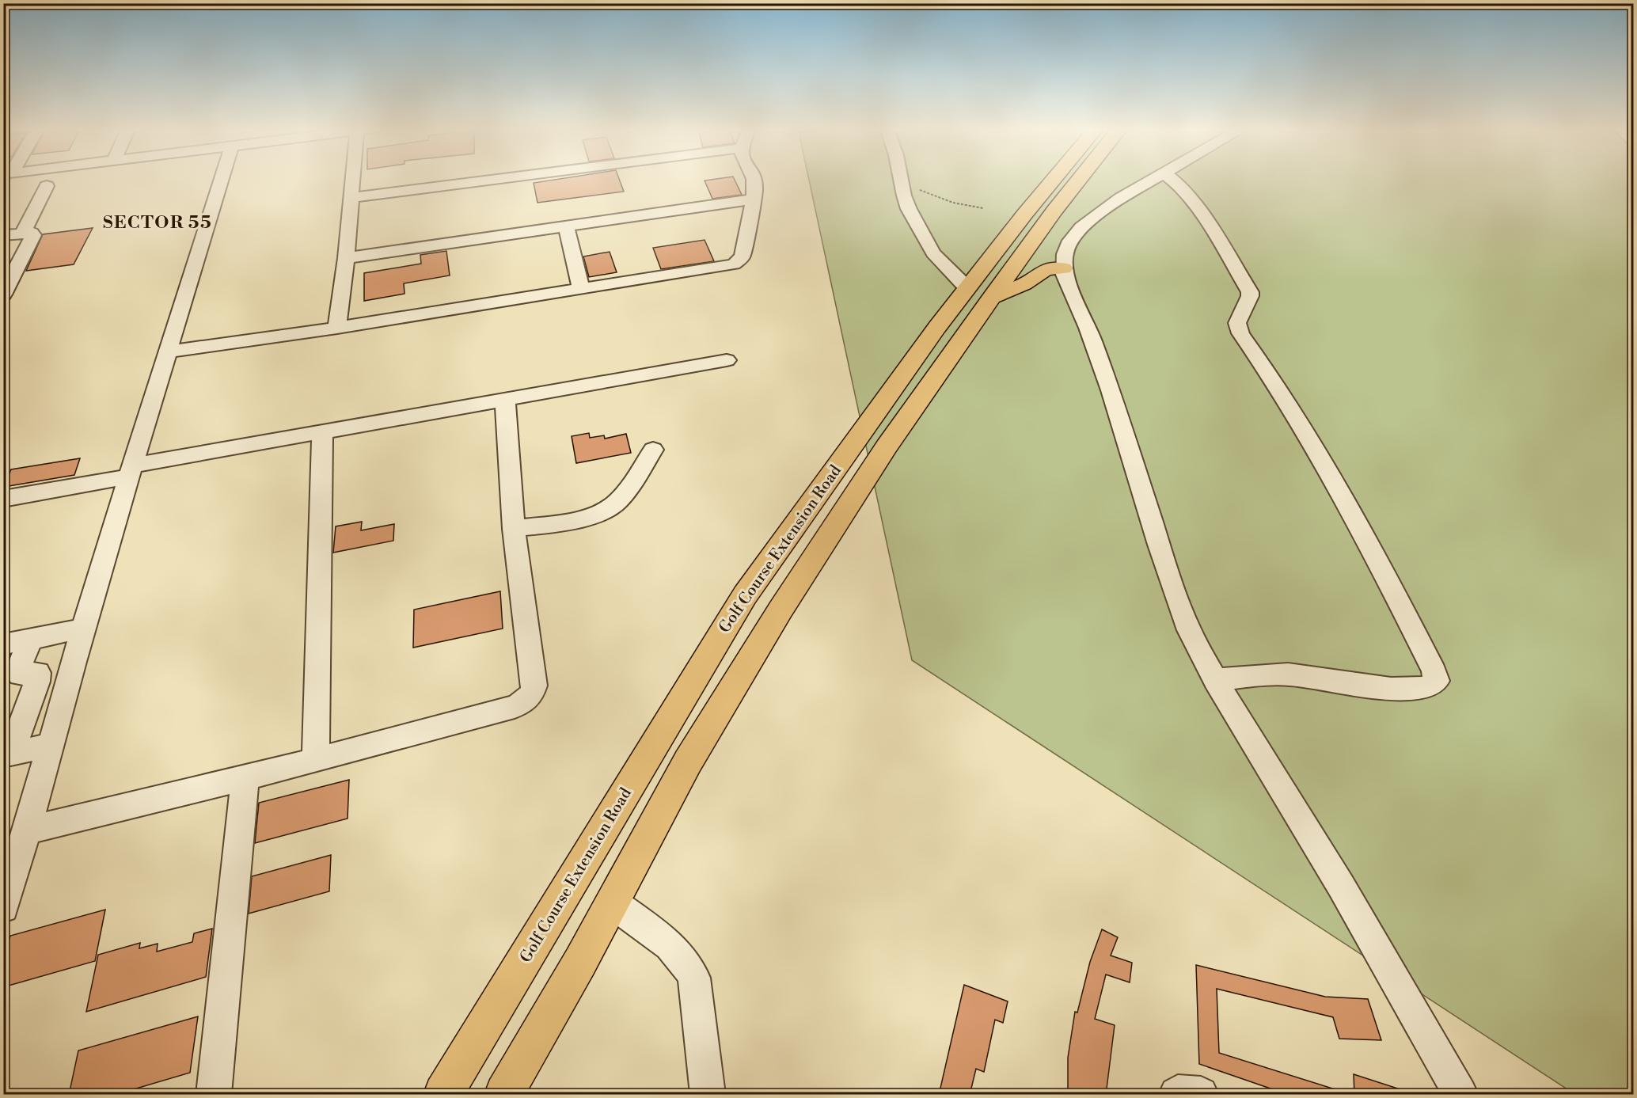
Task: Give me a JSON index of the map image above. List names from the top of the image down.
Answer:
{
  "streets": {
    "main road": ["Golf Course Extension Road"]
  },
  "districts": ["SECTOR 55"]
}
